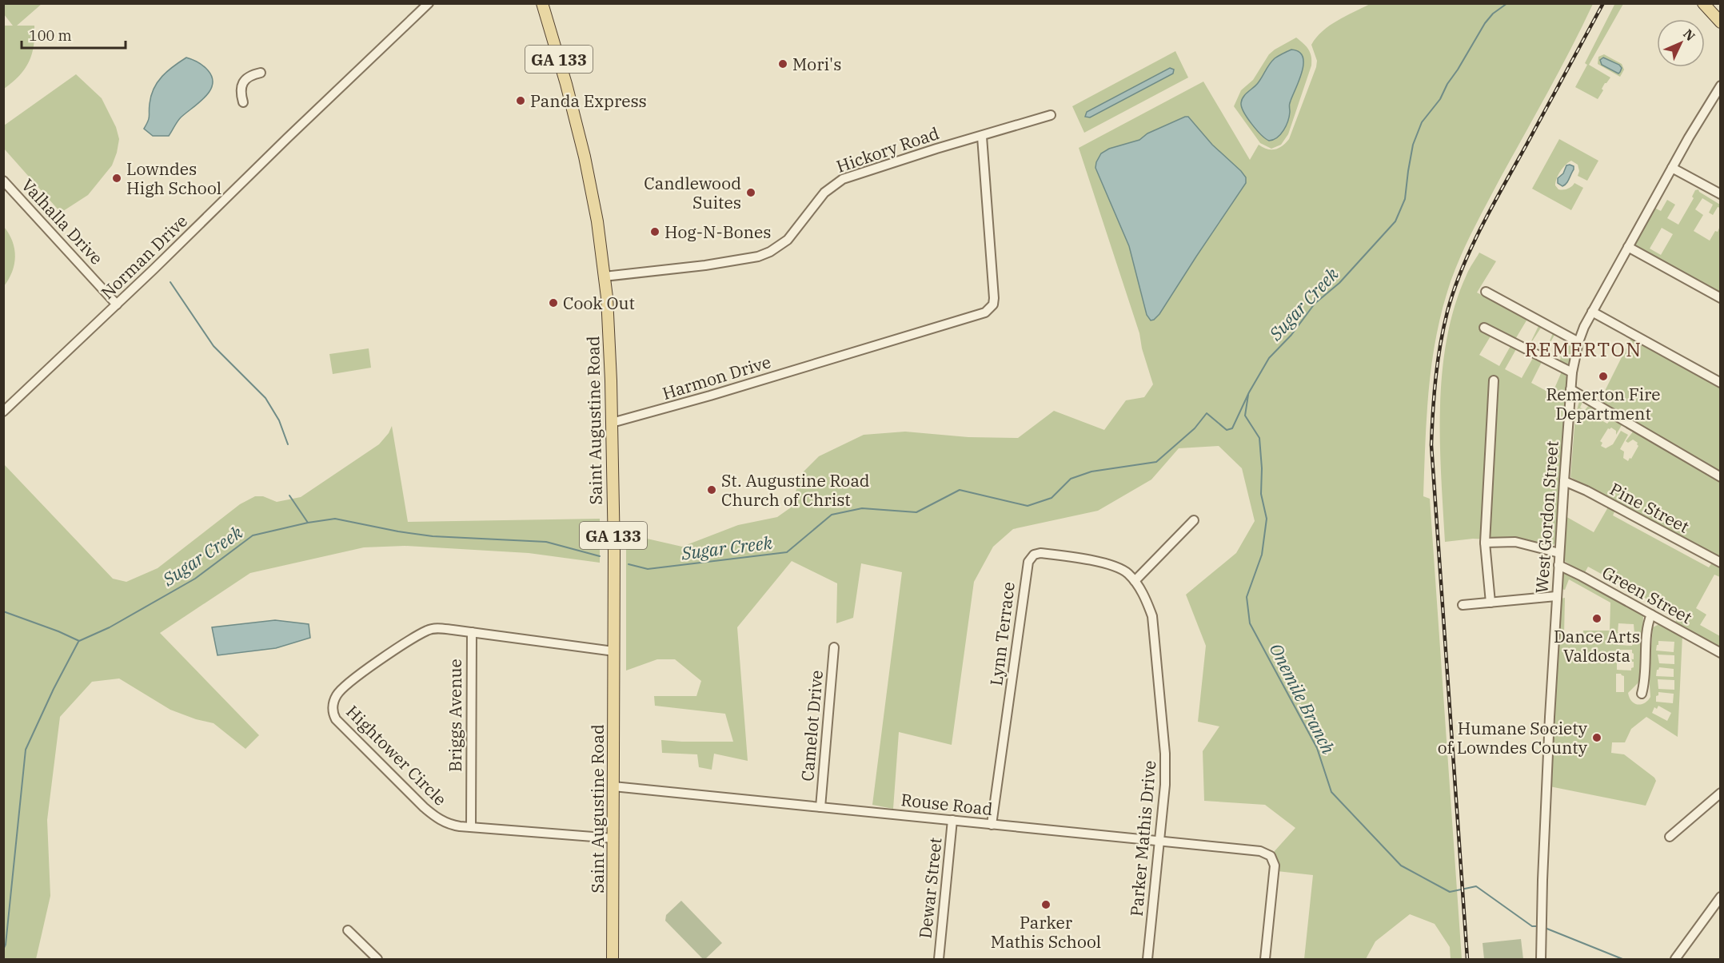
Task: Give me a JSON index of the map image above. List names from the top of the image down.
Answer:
{
  "streets": {
    "main road": ["GA 133", "Saint Augustine Road"],
    "street": [
      "Hickory Road",
      "Valhalla Drive",
      "Norman Drive",
      "Harmon Drive",
      "Pine Street",
      "West Gordon Street",
      "Green Street",
      "Lynn Terrace",
      "Briggs Avenue",
      "Camelot Drive",
      "Hightower Circle",
      "Rouse Road",
      "Parker Mathis Drive",
      "Dewar Street"
    ]
  },
  "crossings": [
    ["Hickory Road", "Harmon Drive"],
    ["Hickory Road", "Saint Augustine Road"],
    ["Valhalla Drive", "Norman Drive"],
    ["Harmon Drive", "Saint Augustine Road"],
    ["Saint Augustine Road", "Hightower Circle"],
    ["Saint Augustine Road", "Rouse Road"],
    ["Pine Street", "West Gordon Street"],
    ["West Gordon Street", "Green Street"],
    ["Lynn Terrace", "Rouse Road"],
    ["Lynn Terrace", "Parker Mathis Drive"],
    ["Briggs Avenue", "Hightower Circle"],
    ["Camelot Drive", "Rouse Road"],
    ["Rouse Road", "Parker Mathis Drive"],
    ["Rouse Road", "Dewar Street"]
  ],
  "districts": ["REMERTON"],
  "water": ["Sugar Creek", "Onemile Branch"],
  "places": [
    "Mori's",
    "Panda Express",
    "Lowndes High School",
    "Candlewood Suites",
    "Hog-N-Bones",
    "Cook Out",
    "Remerton Fire Department",
    "St. Augustine Road Church of Christ",
    "Dance Arts Valdosta",
    "Humane Society of Lowndes County",
    "Parker Mathis School"
  ],
  "scale_bar": "100 m",
  "north": "top right"
}
